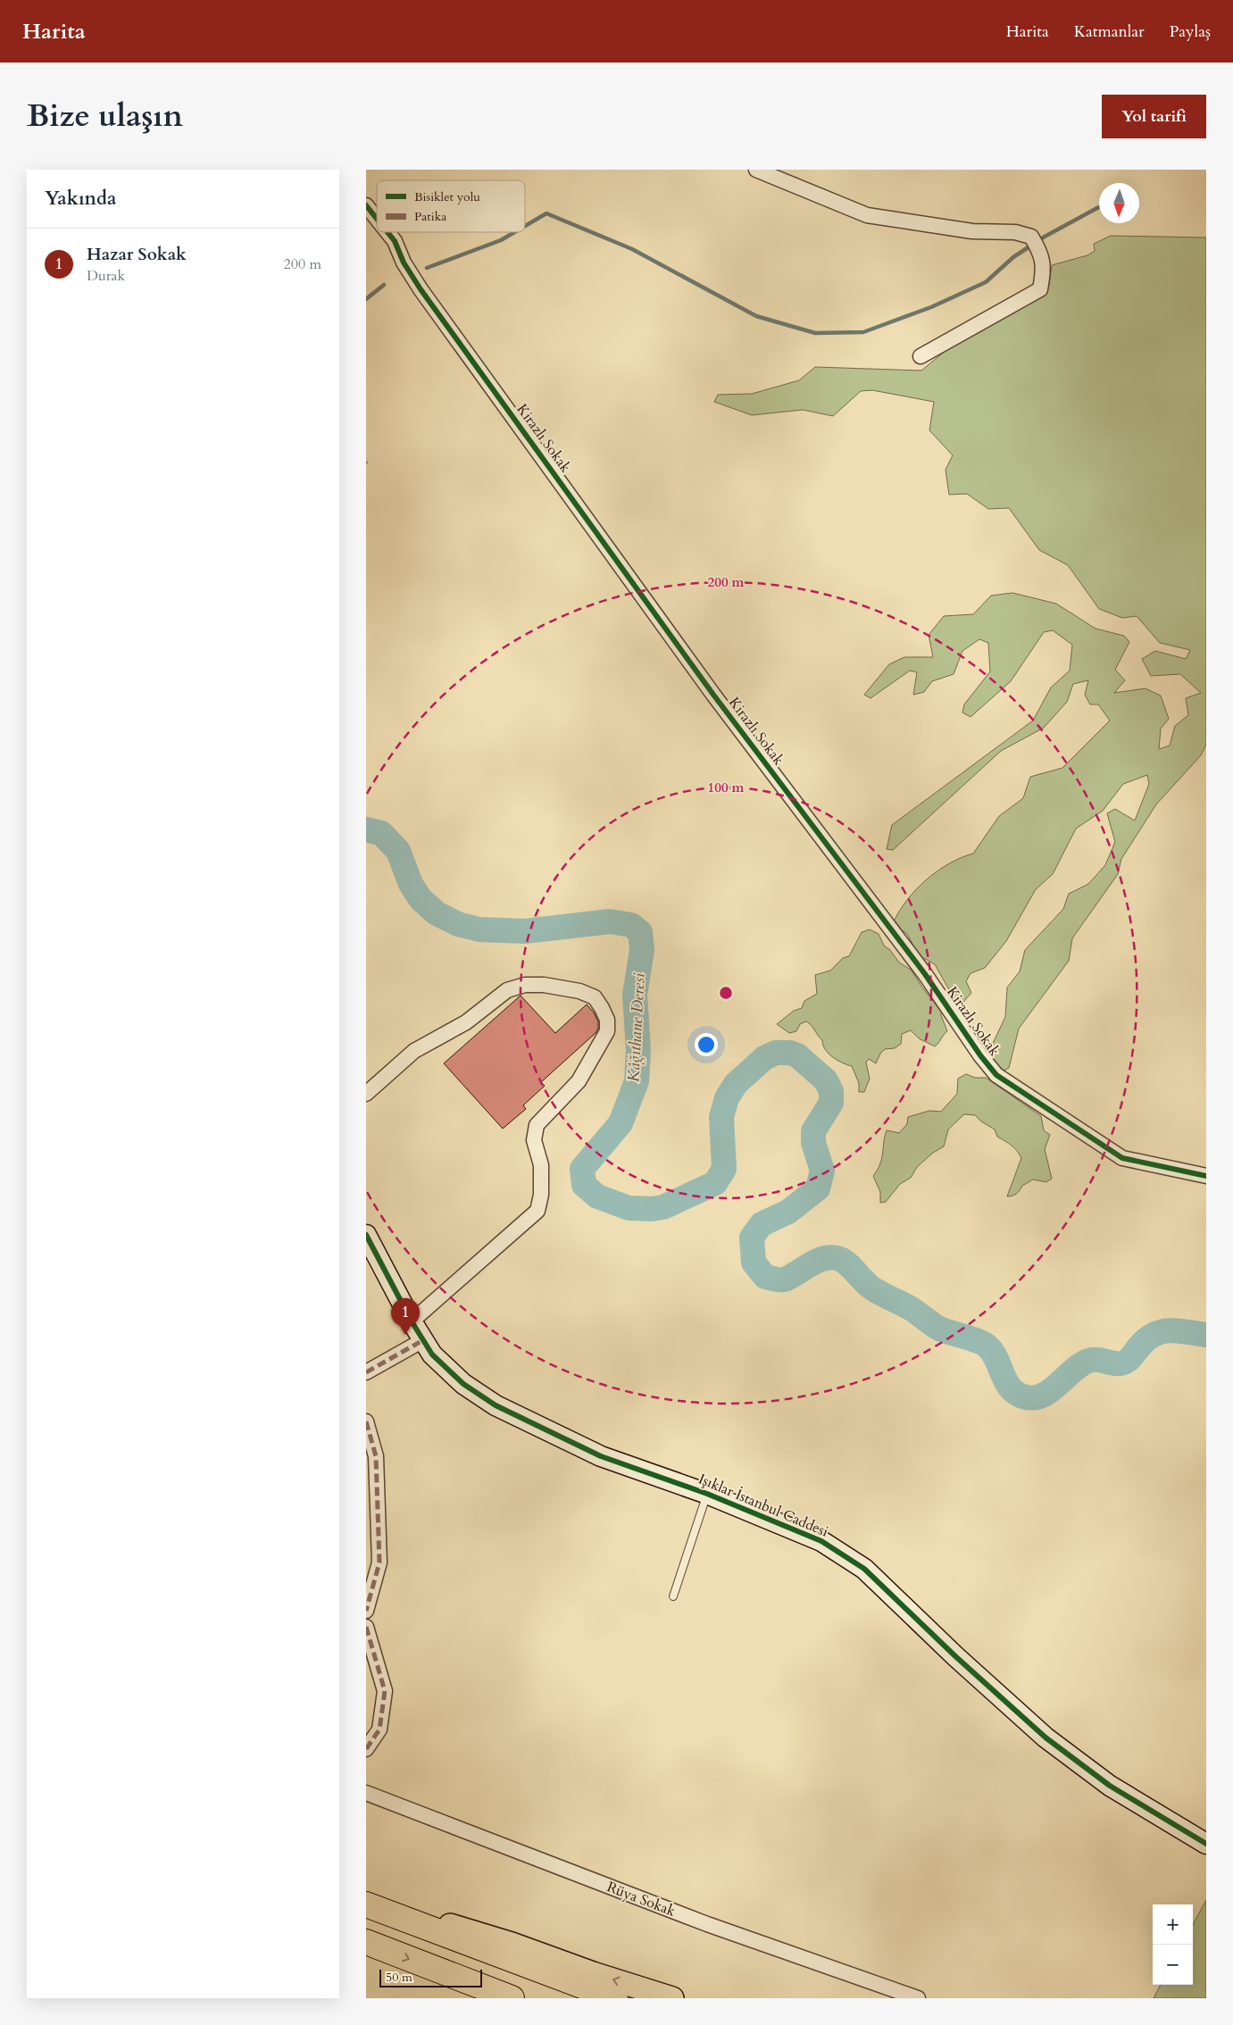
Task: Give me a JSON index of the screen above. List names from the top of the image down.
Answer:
{
  "streets": {
    "street": ["Kirazlı Sokak", "Işıklar İstanbul Caddesi", "Rüya Sokak"]
  },
  "water": ["Kâğıthane Deresi"],
  "legend": ["Bisiklet yolu", "Patika"],
  "scale_bar": "50 m",
  "north": "bottom",
  "page": {
    "header": "Harita",
    "nav": ["Harita", "Katmanlar", "Paylaş"],
    "title": "Bize ulaşın",
    "buttons": "Yol tarifi",
    "heading": "Yakında",
    "list": [
      {
        "mark": "1",
        "name": "Hazar Sokak",
        "note": "Durak",
        "value": "200 m"
      }
    ],
    "pins": "1",
    "map_buttons": ["+", "−"],
    "scale": "50 m"
  },
  "rings": ["200 m", "100 m"]
}
